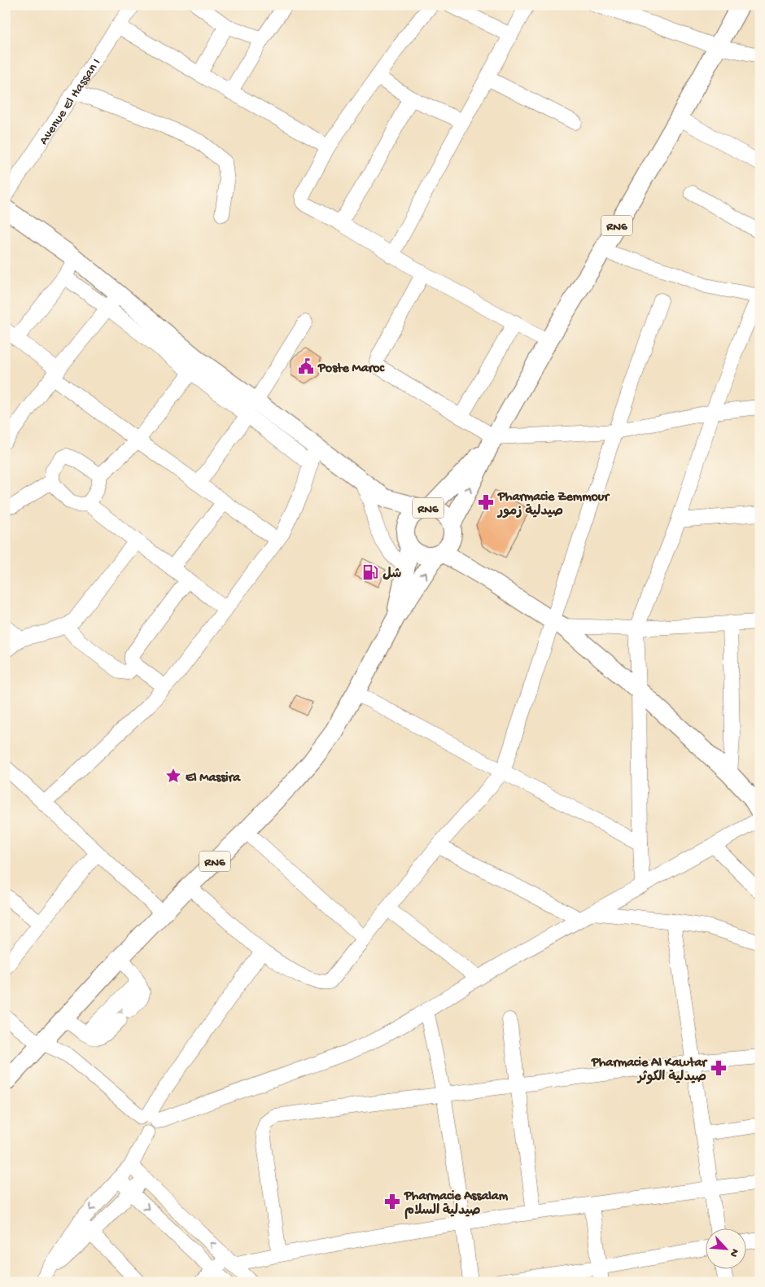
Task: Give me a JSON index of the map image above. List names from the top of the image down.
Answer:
{
  "streets": {
    "main road": ["RN6"],
    "street": ["Avenue El Hassan I"]
  },
  "places": {
    "public building": ["Poste Maroc"],
    "pharmacy": ["Pharmacie Zemmour صيدلية زمور", "Pharmacie Al Kawtar صيدلية الكوثر", "Pharmacie Assalam صيدلية السلام"],
    "fuel station": ["شل"],
    "place": ["El Massira"]
  },
  "north": "bottom right"
}
